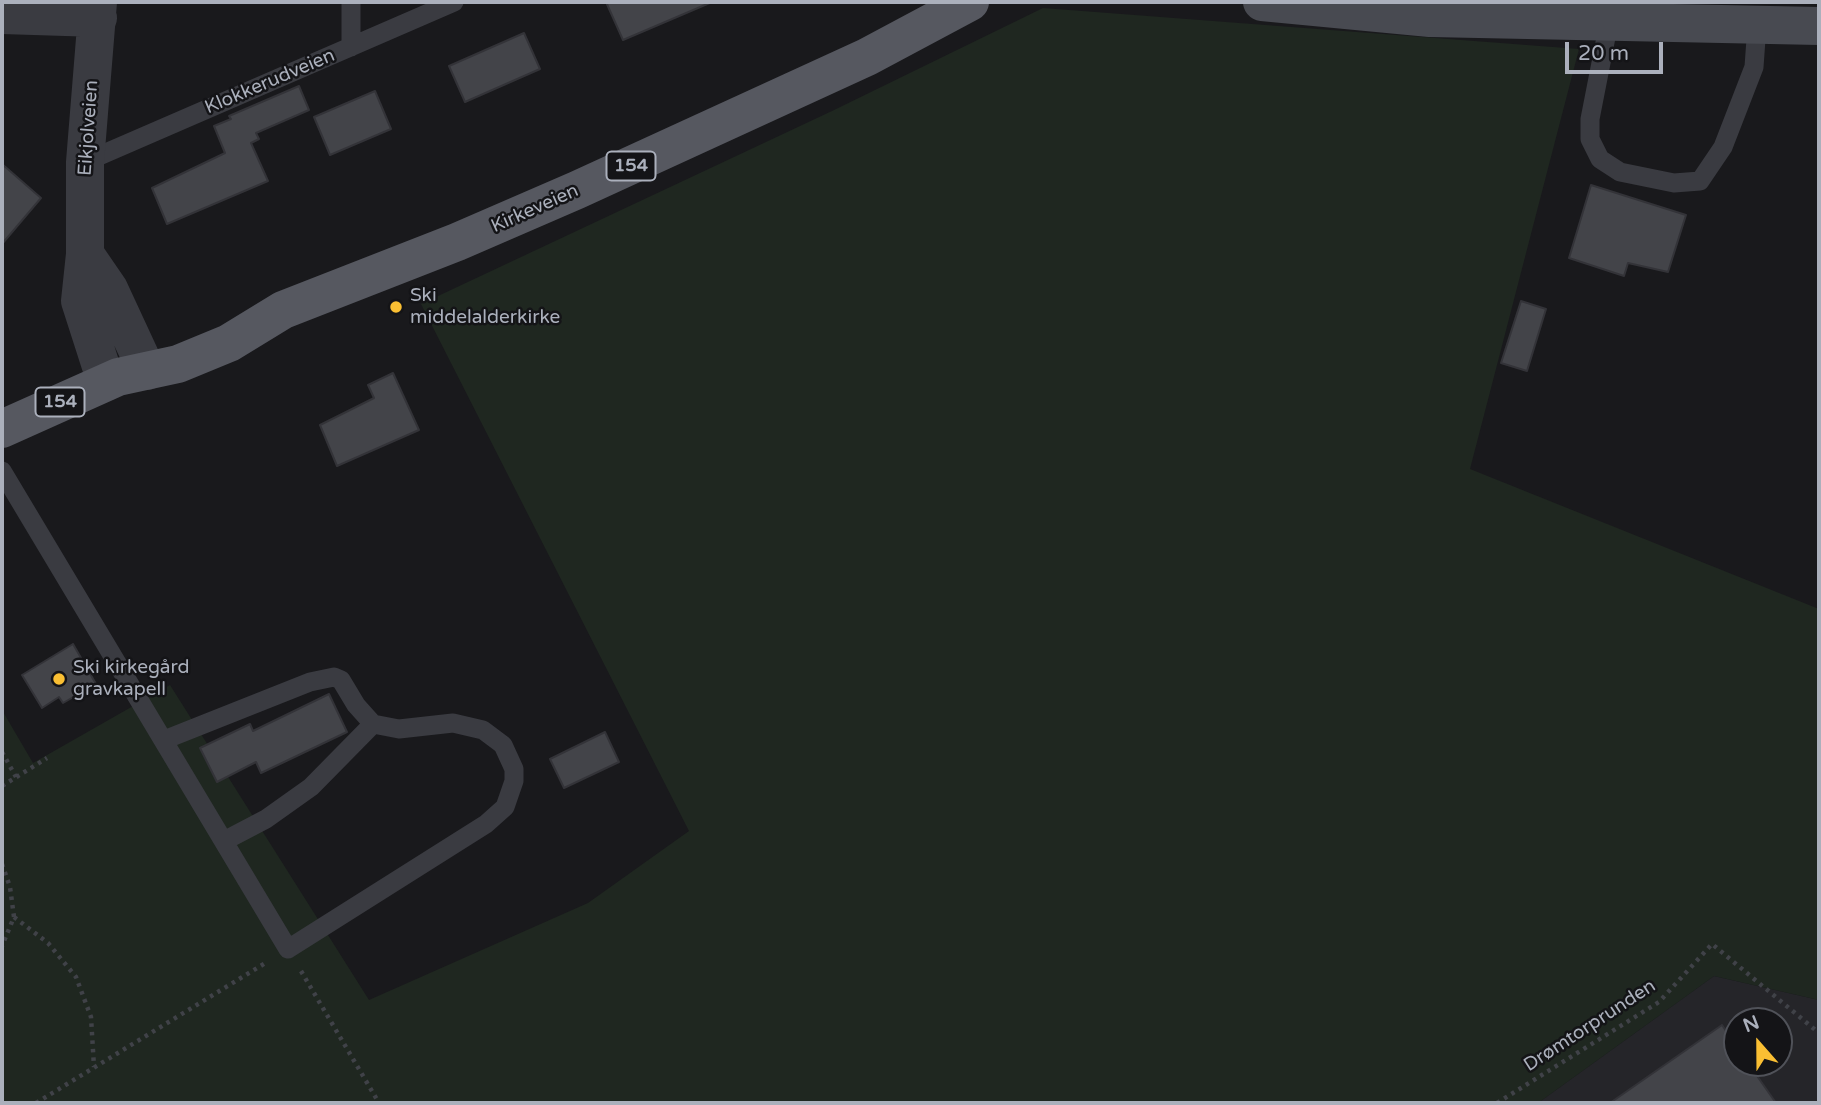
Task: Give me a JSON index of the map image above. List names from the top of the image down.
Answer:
{
  "streets": {
    "main road": ["154", "Kirkeveien"],
    "street": ["Eikjolveien"],
    "lane": ["Klokkerudveien"],
    "path": ["Drømtorprunden"]
  },
  "crossings": [
    ["Klokkerudveien", "Eikjolveien"],
    ["Eikjolveien", "Kirkeveien"]
  ],
  "places": ["Ski middelalderkirke", "Ski kirkegård gravkapell"],
  "scale_bar": "20 m",
  "north": "top"
}
